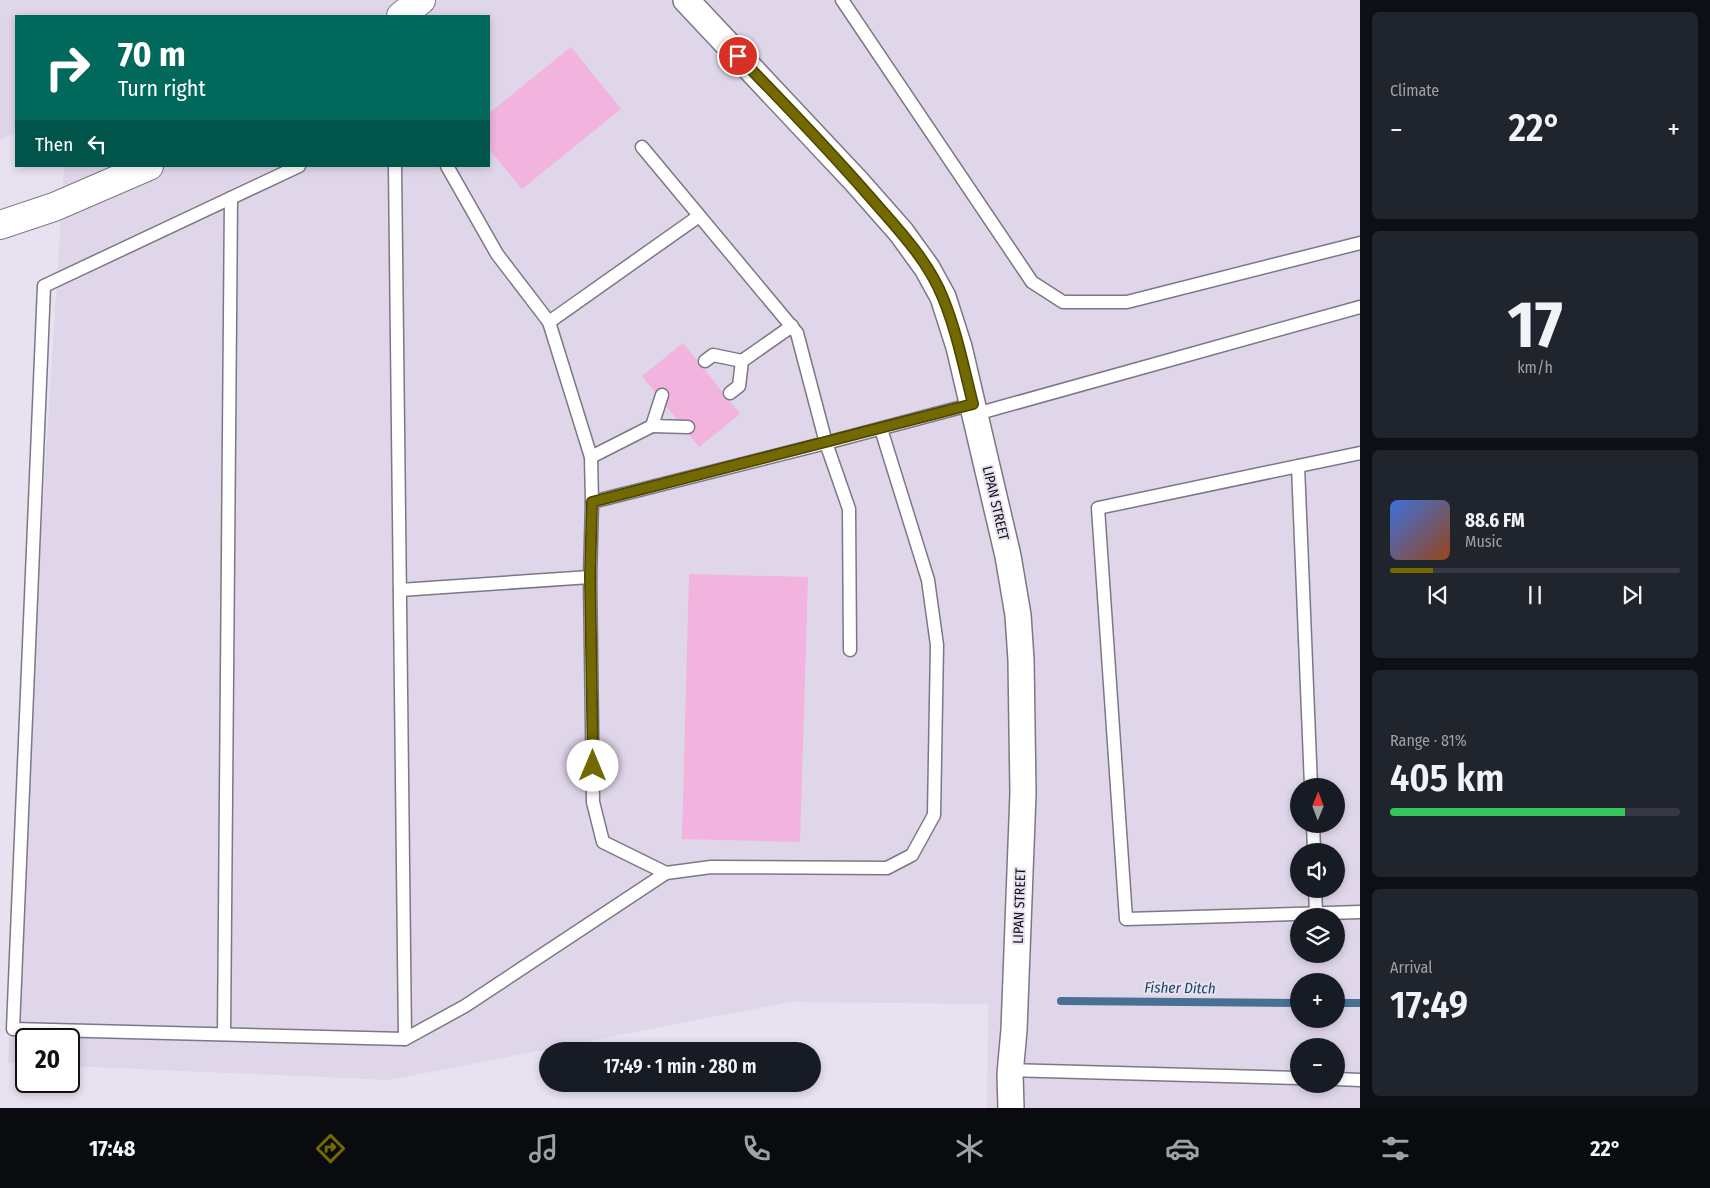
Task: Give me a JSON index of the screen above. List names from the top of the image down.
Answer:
{
  "streets": {
    "street": ["LIPAN STREET"]
  },
  "water": ["Fisher Ditch"],
  "north": "top",
  "page": {
    "tile": [
      "Climate",
      ["17", "km/h"],
      ["Range · 81%", "405 km"],
      ["Arrival", "17:49"]
    ],
    "turn": ["70 m", "Turn right"],
    "heat": ["−", "22°", "+"],
    "then": "Then",
    "song": ["88.6 FM", "Music"],
    "map_buttons": ["+", "−"],
    "limit": "20",
    "trip": "17:49 · 1 min · 280 m",
    "tabs": ["17:48", "22°"]
  }
}
